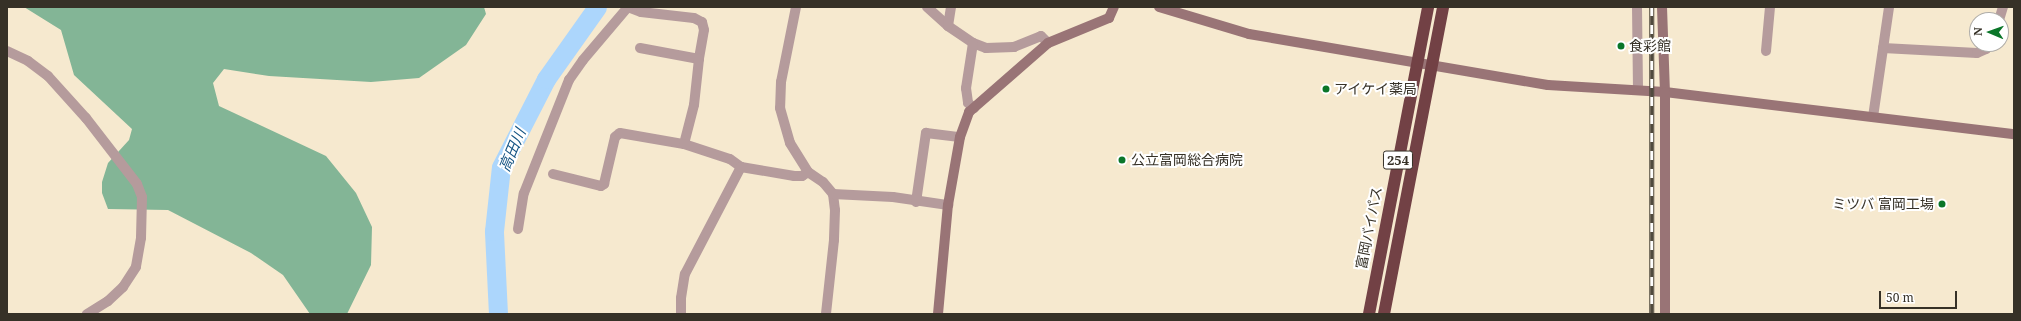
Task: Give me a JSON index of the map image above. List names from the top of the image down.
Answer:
{
  "streets": {
    "highway": ["254", "富岡バイパス"]
  },
  "water": ["高田川"],
  "places": [
    "食彩館",
    "アイケイ薬局",
    "公立富岡総合病院",
    "ミツバ 富岡工場"
  ],
  "scale_bar": "50 m",
  "north": "left"
}
